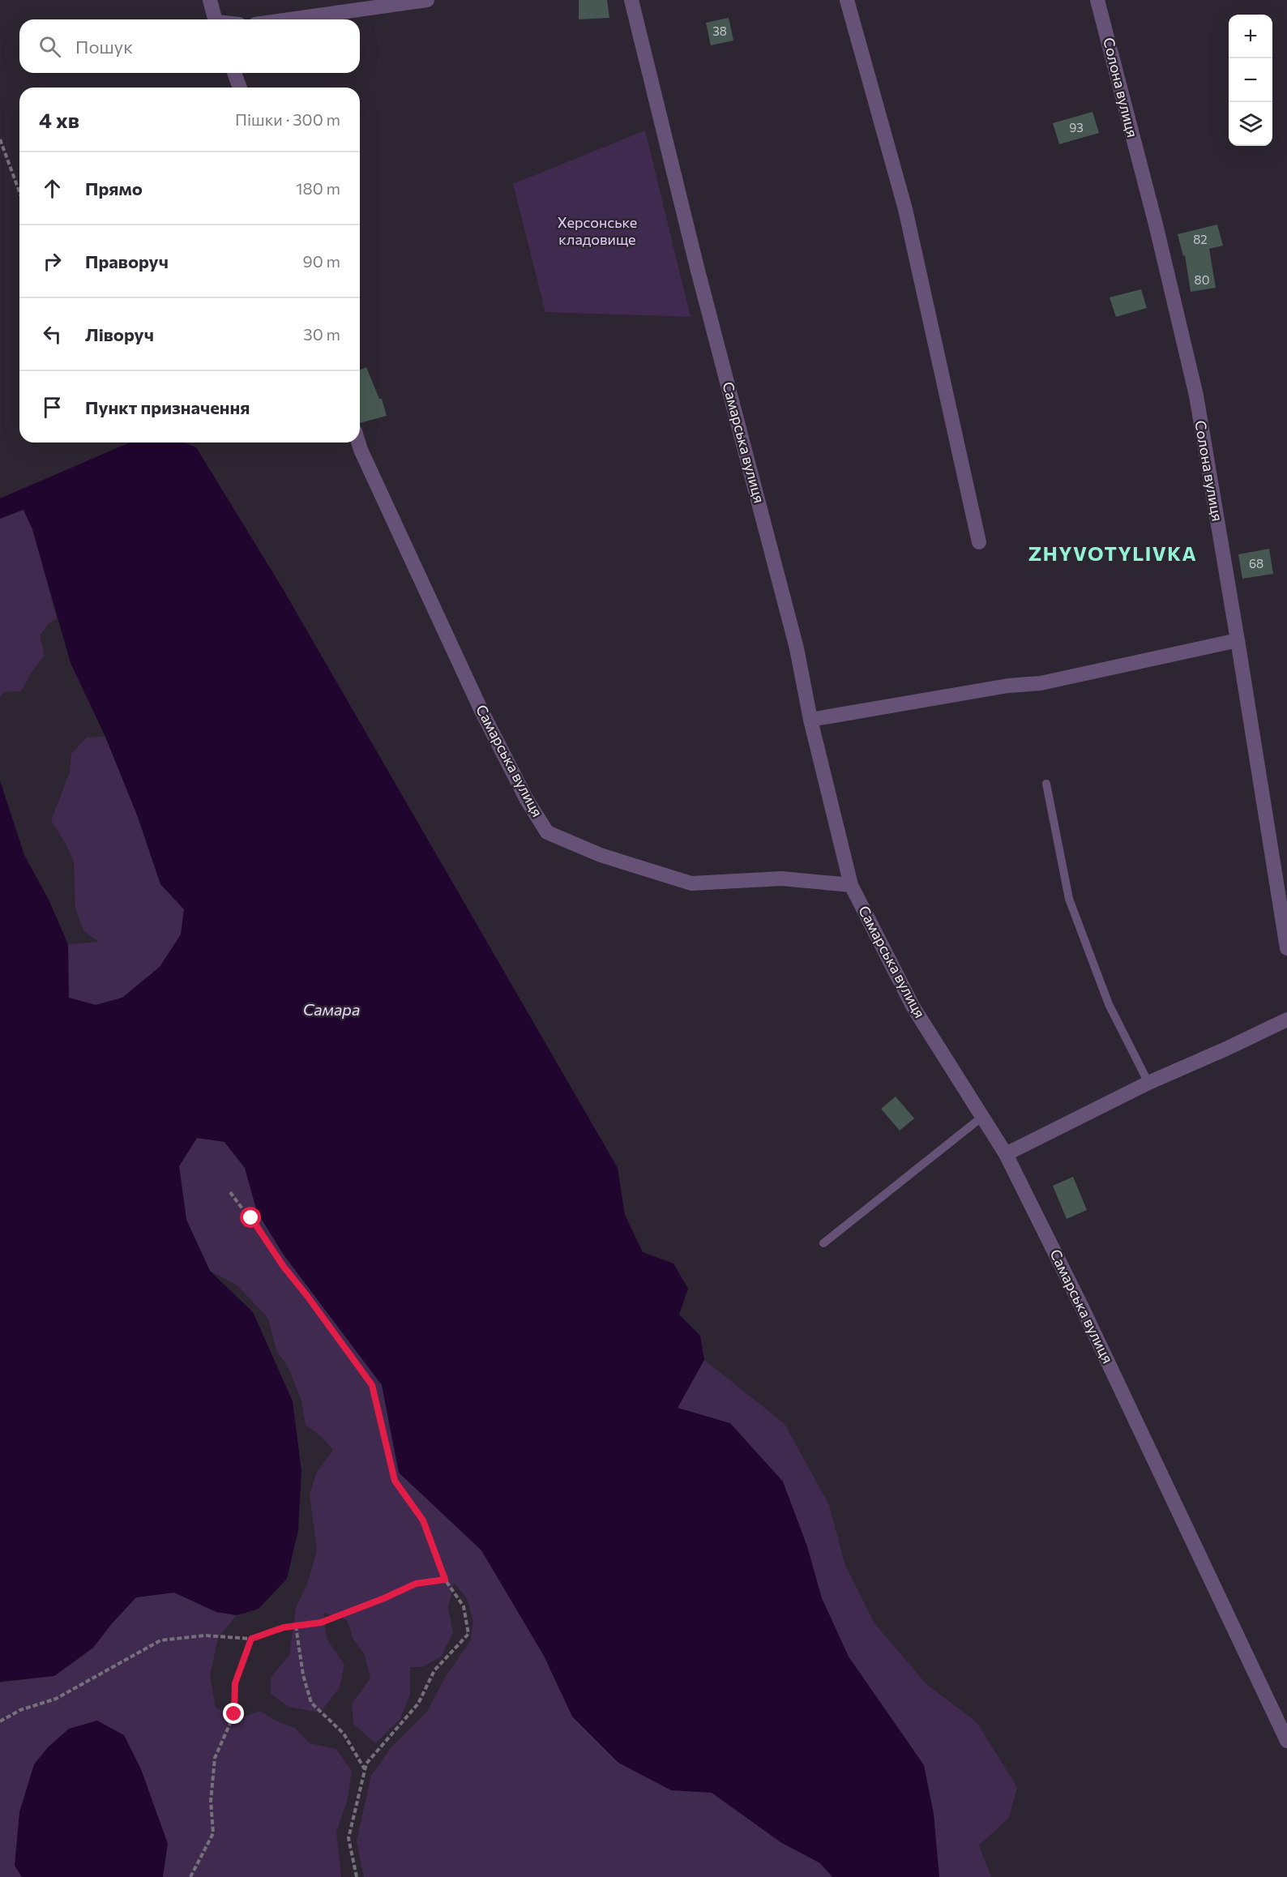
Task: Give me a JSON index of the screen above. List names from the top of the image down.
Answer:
{
  "streets": {
    "street": ["Солона вулиця", "Самарська вулиця"]
  },
  "districts": ["ZHYVOTYLIVKA"],
  "water": ["Самара"],
  "parks": ["Херсонське кладовище"],
  "house_numbers": [
    "38",
    "93",
    "82",
    "80",
    "68"
  ],
  "page": {
    "map_buttons": ["+", "−"],
    "search": "Пошук",
    "heading": ["4 хв", "Пішки · 300 m"],
    "list": [
      ["Прямо", "180 m"],
      ["Праворуч", "90 m"],
      ["Ліворуч", "30 m"],
      "Пункт призначення"
    ]
  }
}
